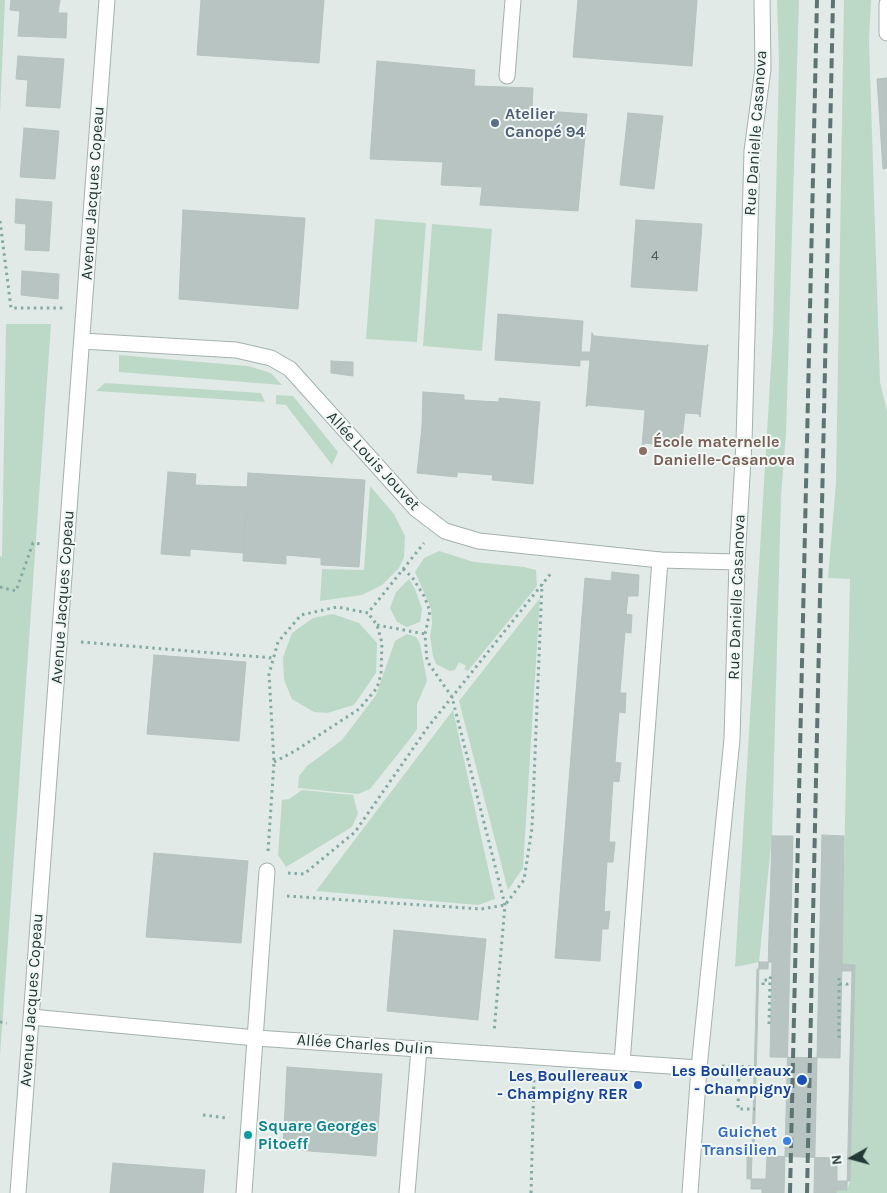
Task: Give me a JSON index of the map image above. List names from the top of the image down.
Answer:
{
  "streets": {
    "street": [
      "Rue Danielle Casanova",
      "Avenue Jacques Copeau",
      "Allée Louis Jouvet",
      "Allée Charles Dulin"
    ]
  },
  "crossings": [
    ["Rue Danielle Casanova", "Allée Louis Jouvet"],
    ["Rue Danielle Casanova", "Allée Charles Dulin"],
    ["Avenue Jacques Copeau", "Allée Louis Jouvet"],
    ["Avenue Jacques Copeau", "Allée Charles Dulin"]
  ],
  "places": [
    "Atelier Canopé 94",
    "École maternelle Danielle-Casanova",
    "Les Boullereaux - Champigny",
    "Les Boullereaux - Champigny RER",
    "Square Georges Pitoeff",
    "Guichet Transilien"
  ],
  "house_numbers": ["4"],
  "north": "left"
}
